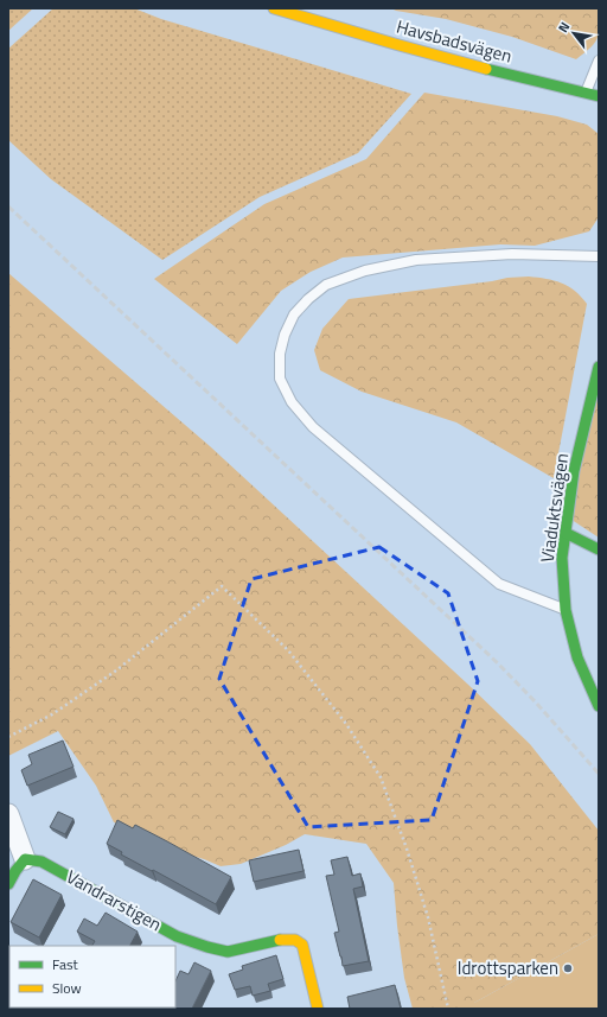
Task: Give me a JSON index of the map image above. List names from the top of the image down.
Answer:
{
  "streets": {
    "street": ["Havsbadsvägen", "Viaduktsvägen", "Vandrarstigen"]
  },
  "places": ["Idrottsparken"],
  "legend": ["Fast", "Slow"],
  "north": "top left"
}
